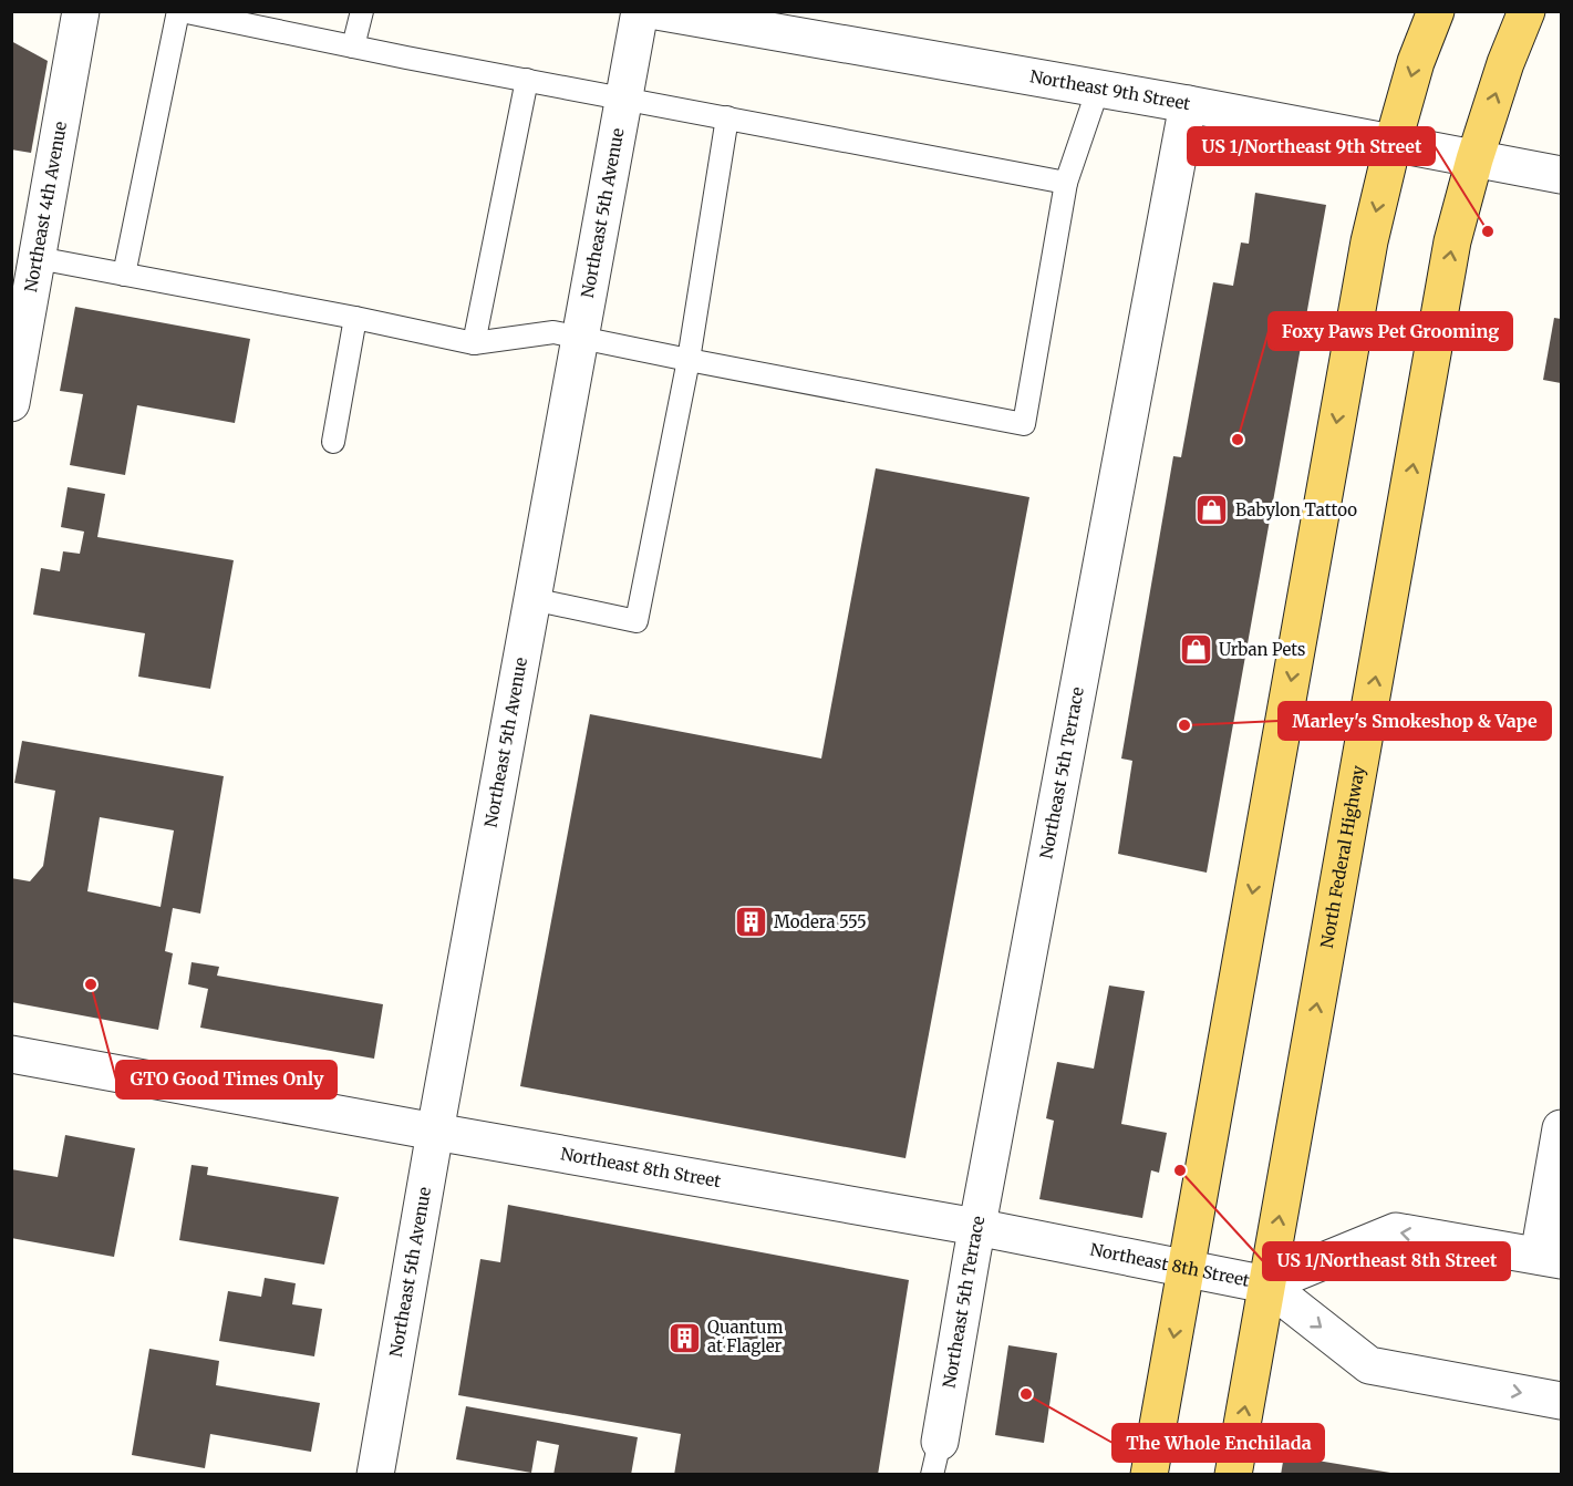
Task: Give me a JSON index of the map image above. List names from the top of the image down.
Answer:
{
  "streets": {
    "main road": ["North Federal Highway"],
    "street": [
      "Northeast 9th Street",
      "Northeast 4th Avenue",
      "Northeast 5th Avenue",
      "Northeast 5th Terrace",
      "Northeast 8th Street"
    ]
  },
  "crossings": [
    ["Northeast 9th Street", "Northeast 5th Terrace"],
    ["Northeast 9th Street", "North Federal Highway"],
    ["Northeast 5th Avenue", "Northeast 8th Street"],
    ["Northeast 5th Terrace", "Northeast 8th Street"],
    ["North Federal Highway", "Northeast 8th Street"]
  ],
  "places": {
    "other": [
      "US 1/Northeast 9th Street",
      "Foxy Paws Pet Grooming",
      "Marley's Smokeshop & Vape",
      "GTO Good Times Only",
      "US 1/Northeast 8th Street",
      "The Whole Enchilada"
    ],
    "shop": ["Babylon Tattoo", "Urban Pets"],
    "building": ["Modera 555", "Quantum at Flagler"]
  }
}
